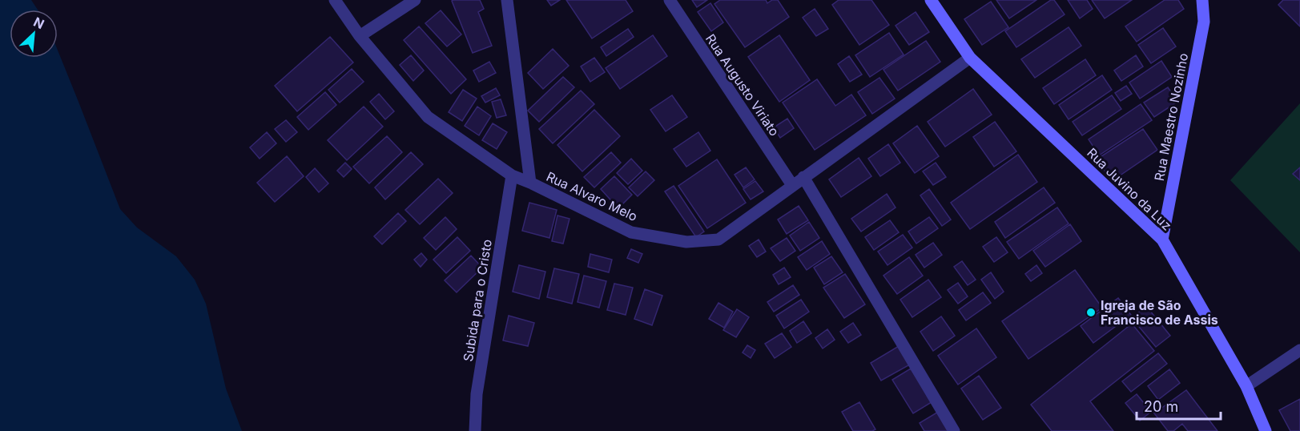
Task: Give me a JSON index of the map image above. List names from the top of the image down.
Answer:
{
  "streets": {
    "street": [
      "Rua Augusto Viriato",
      "Rua Maestro Nozinho",
      "Rua Juvino da Luz",
      "Rua Alvaro Melo",
      "Subida para o Cristo"
    ]
  },
  "crossings": [
    ["Rua Augusto Viriato", "Rua Alvaro Melo"],
    ["Rua Maestro Nozinho", "Rua Juvino da Luz"],
    ["Rua Juvino da Luz", "Rua Alvaro Melo"],
    ["Rua Alvaro Melo", "Subida para o Cristo"]
  ],
  "places": ["Igreja de São Francisco de Assis"],
  "scale_bar": "20 m",
  "north": "top right"
}
